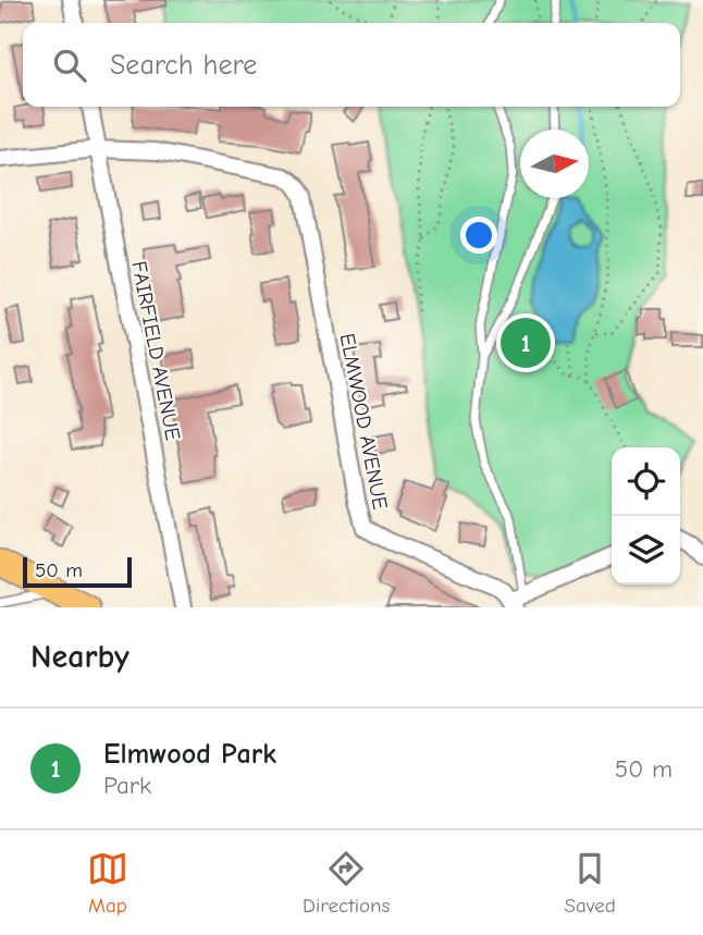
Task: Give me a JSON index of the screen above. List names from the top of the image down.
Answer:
{
  "streets": {
    "street": ["FAIRFIELD AVENUE", "ELMWOOD AVENUE"]
  },
  "crossings": [
    ["FAIRFIELD AVENUE", "ELMWOOD AVENUE"]
  ],
  "scale_bar": "50 m",
  "north": "right",
  "page": {
    "search": "Search here",
    "pins": "1",
    "scale": "50 m",
    "heading": "Nearby",
    "list": [
      {
        "mark": "1",
        "name": "Elmwood Park",
        "note": "Park",
        "value": "50 m"
      }
    ],
    "nav": ["Map", "Directions", "Saved"]
  }
}
